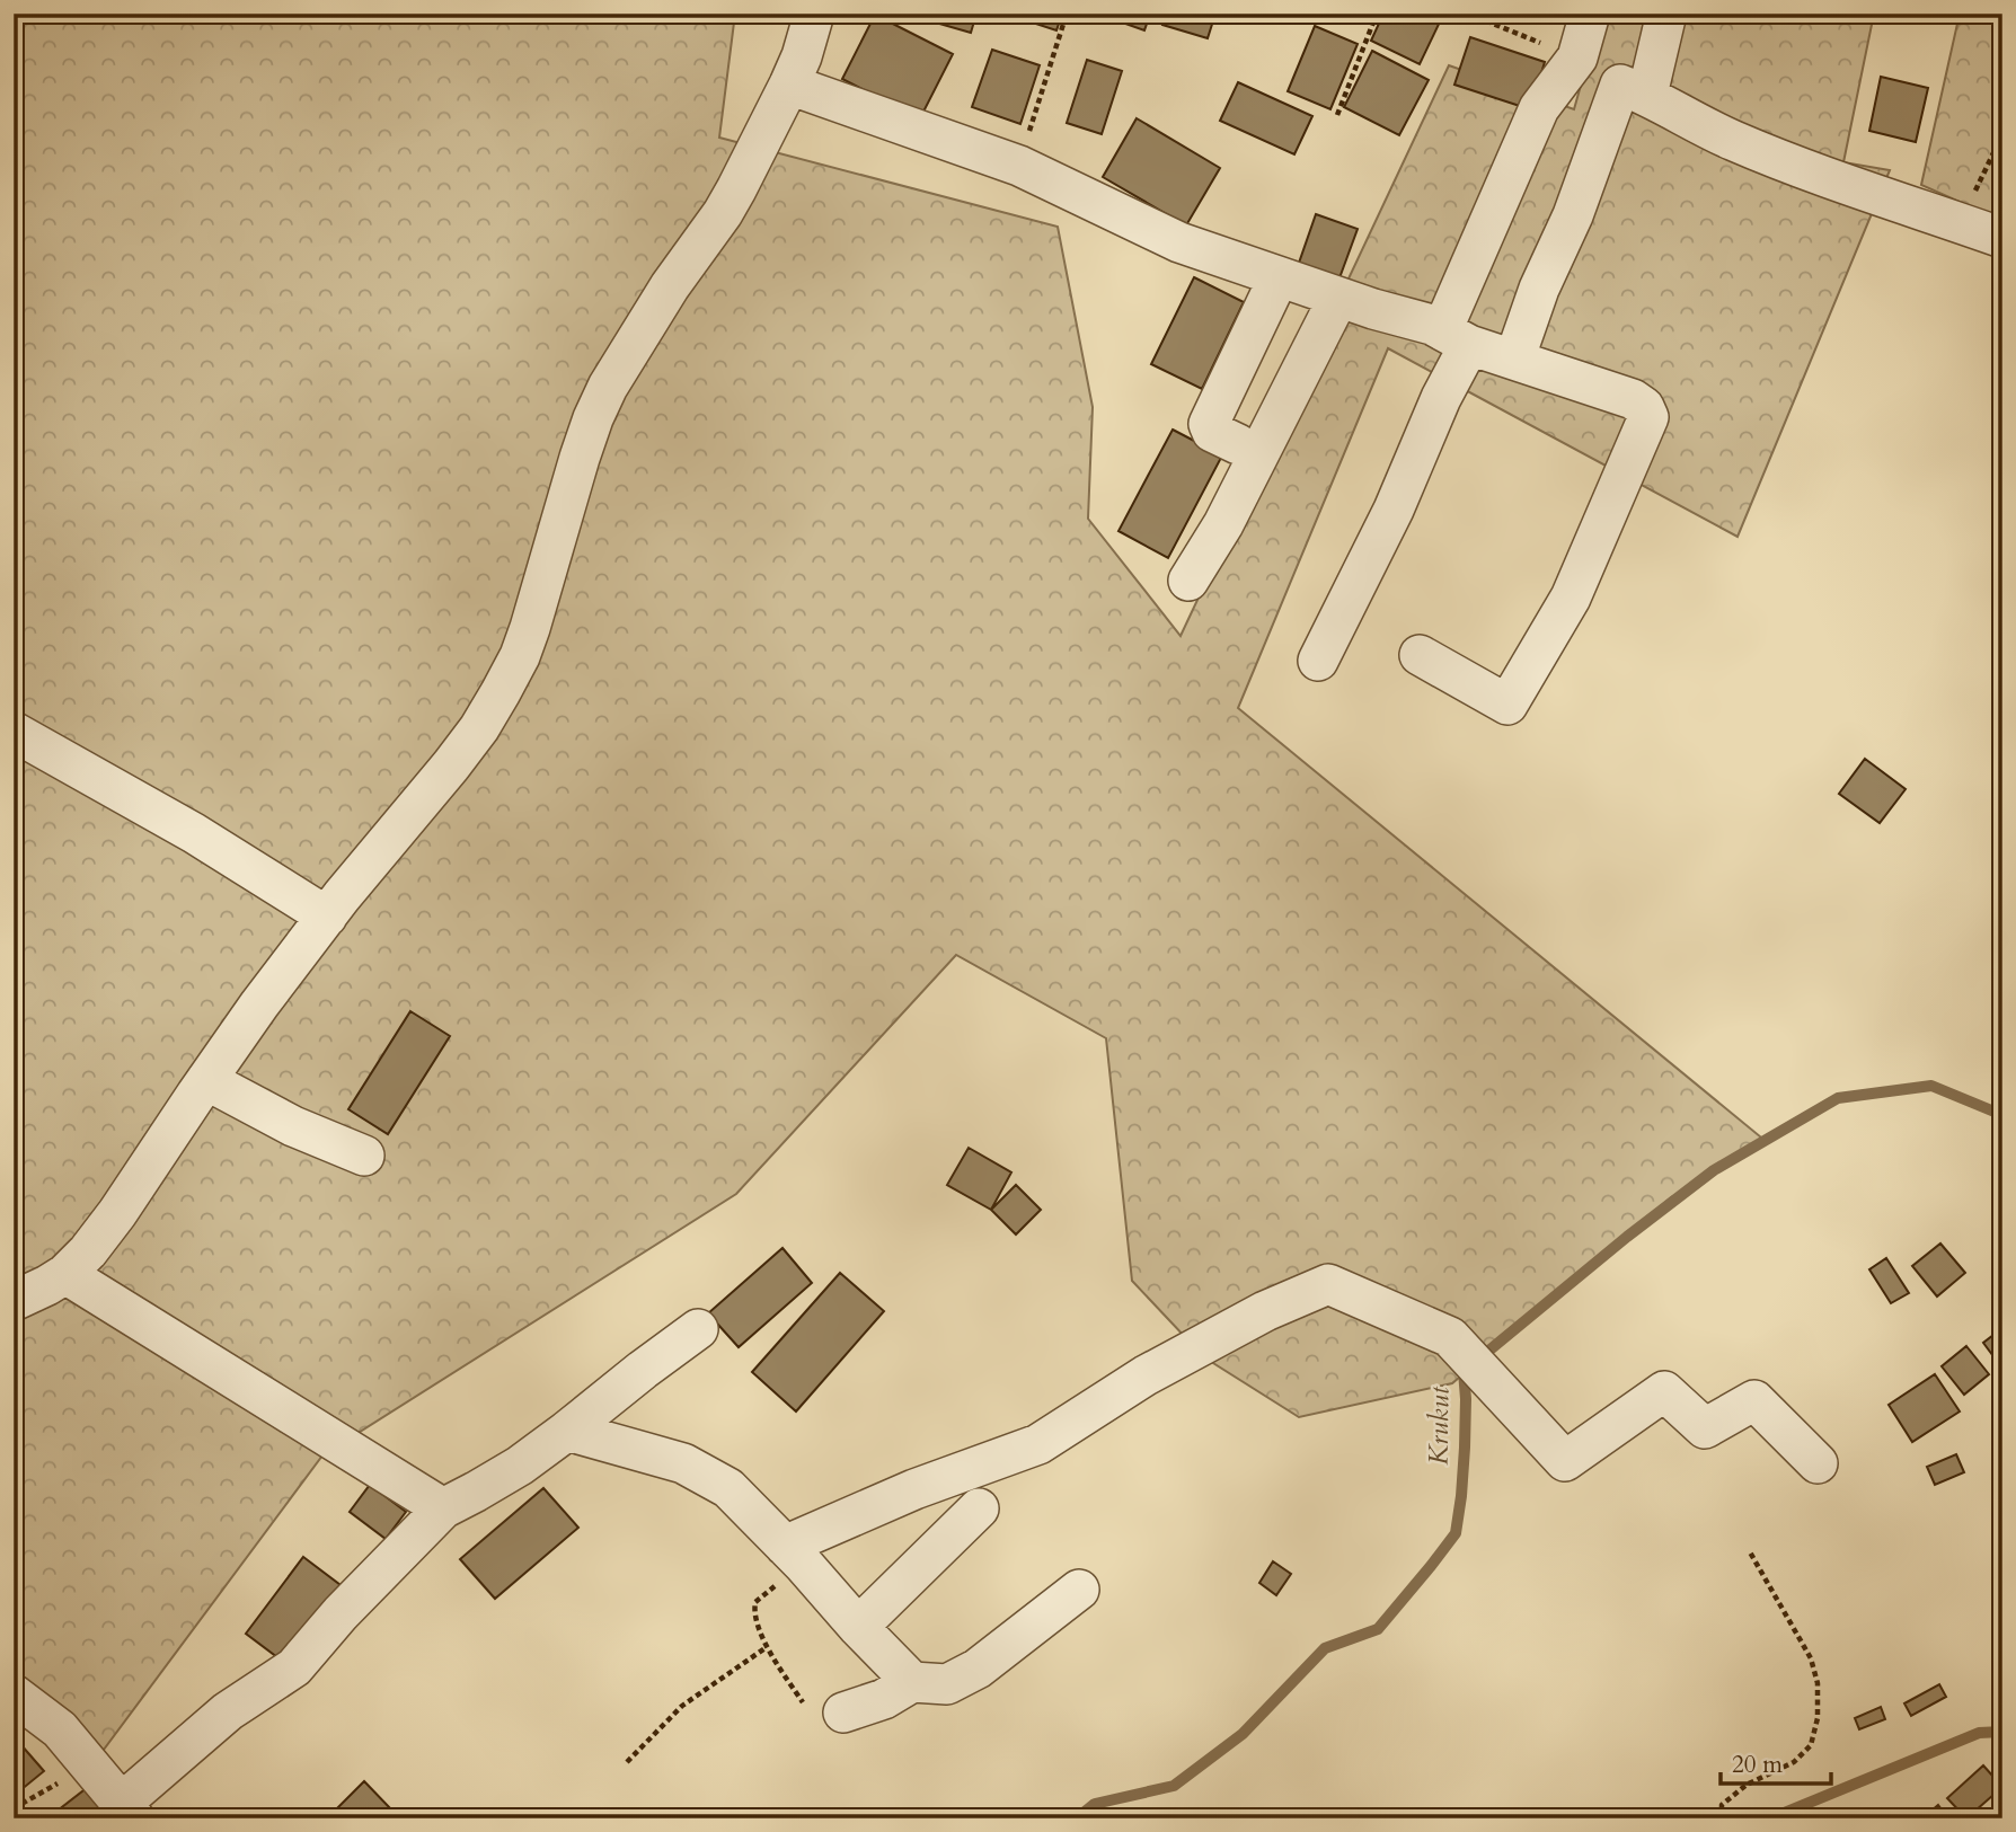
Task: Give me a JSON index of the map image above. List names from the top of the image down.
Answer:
{
  "water": ["Krukut"],
  "scale_bar": "20 m"
}
